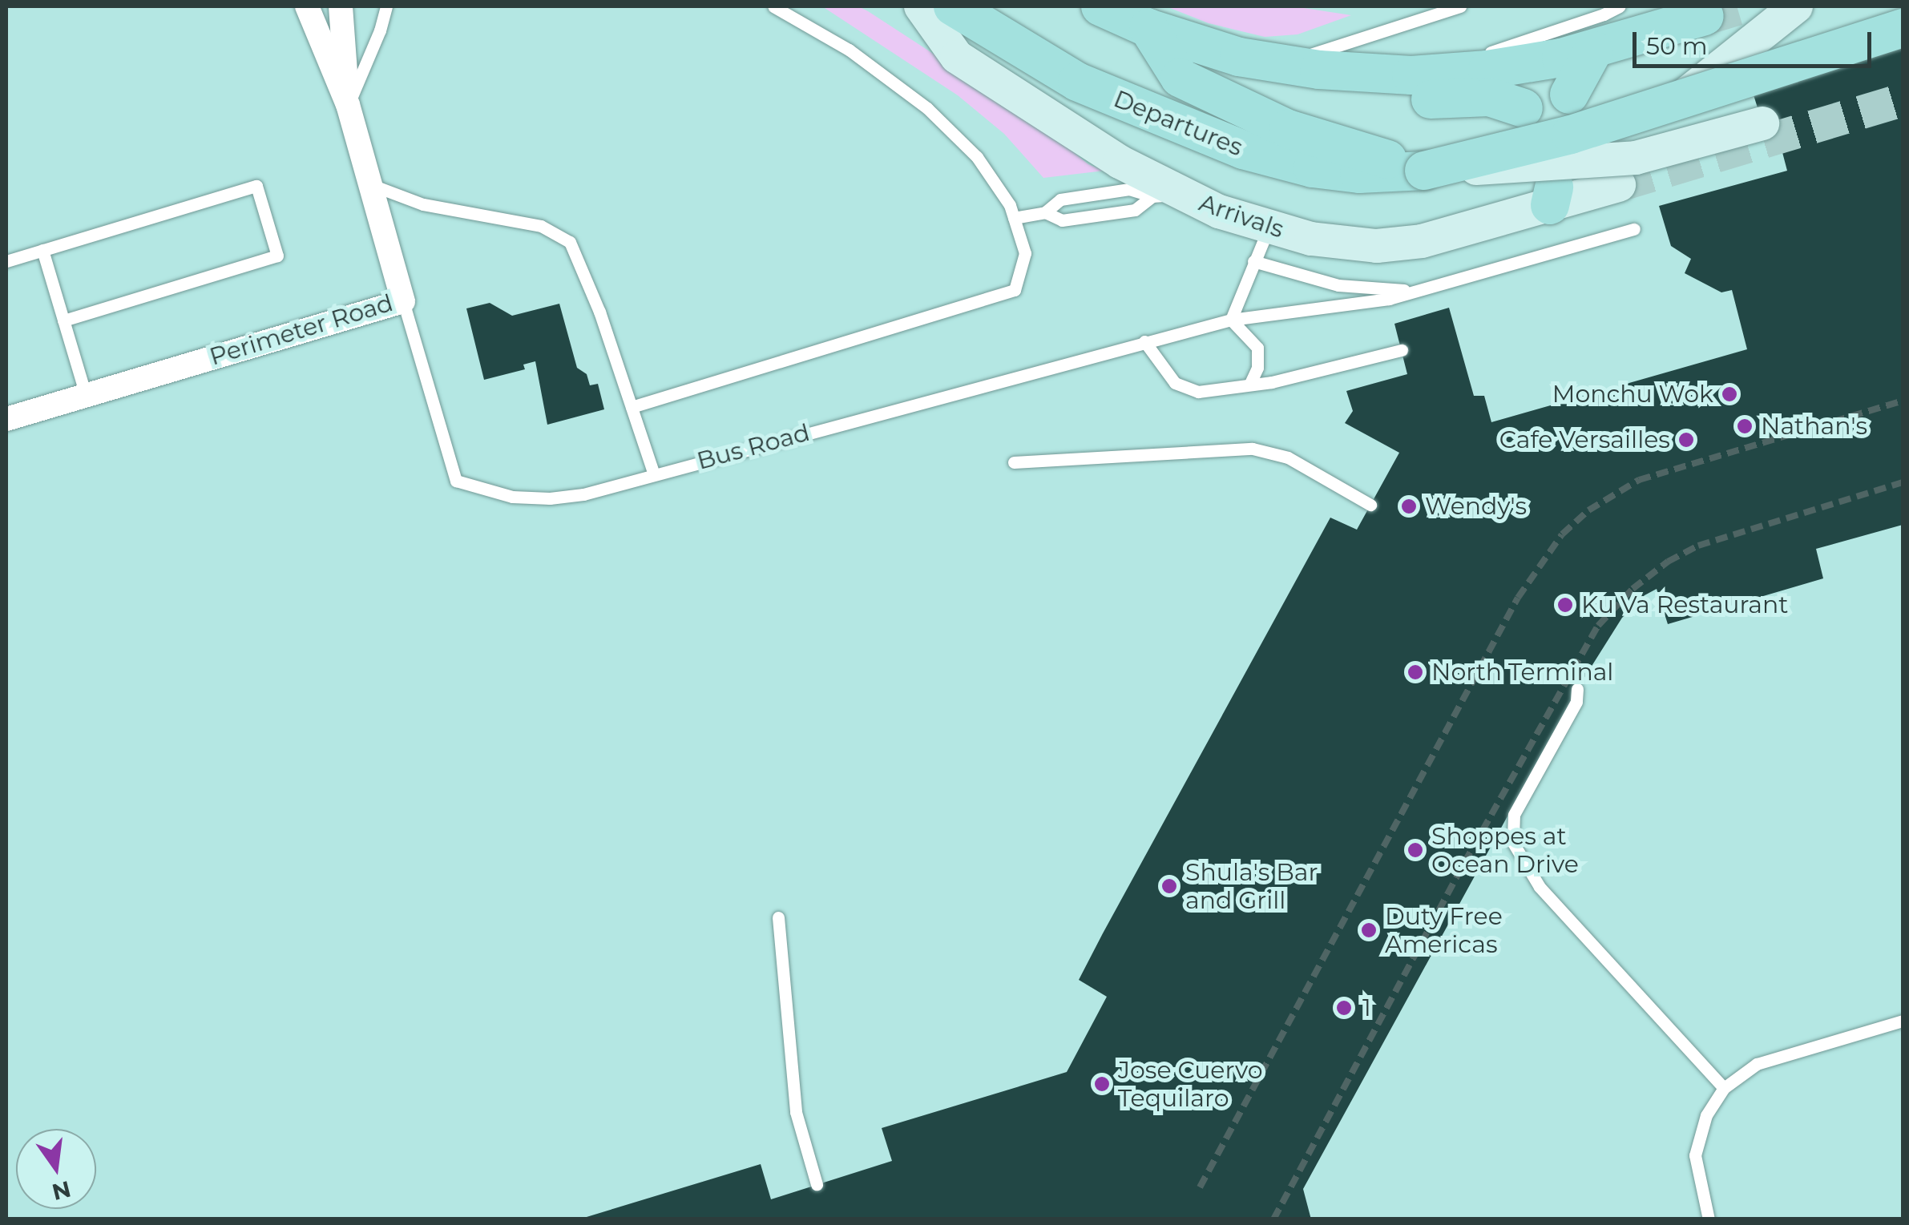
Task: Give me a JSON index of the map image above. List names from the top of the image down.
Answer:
{
  "streets": {
    "main road": ["Departures", "Arrivals"],
    "street": ["Perimeter Road"],
    "lane": ["Bus Road"]
  },
  "crossings": [
    ["Perimeter Road", "Bus Road"]
  ],
  "places": [
    "Monchu Wok",
    "Nathan's",
    "Cafe Versailles",
    "Wendy's",
    "Ku Va Restaurant",
    "North Terminal",
    "Shoppes at Ocean Drive",
    "Shula's Bar and Grill",
    "Duty Free Americas",
    "1",
    "Jose Cuervo Tequilaro"
  ],
  "scale_bar": "50 m",
  "north": "bottom"
}
